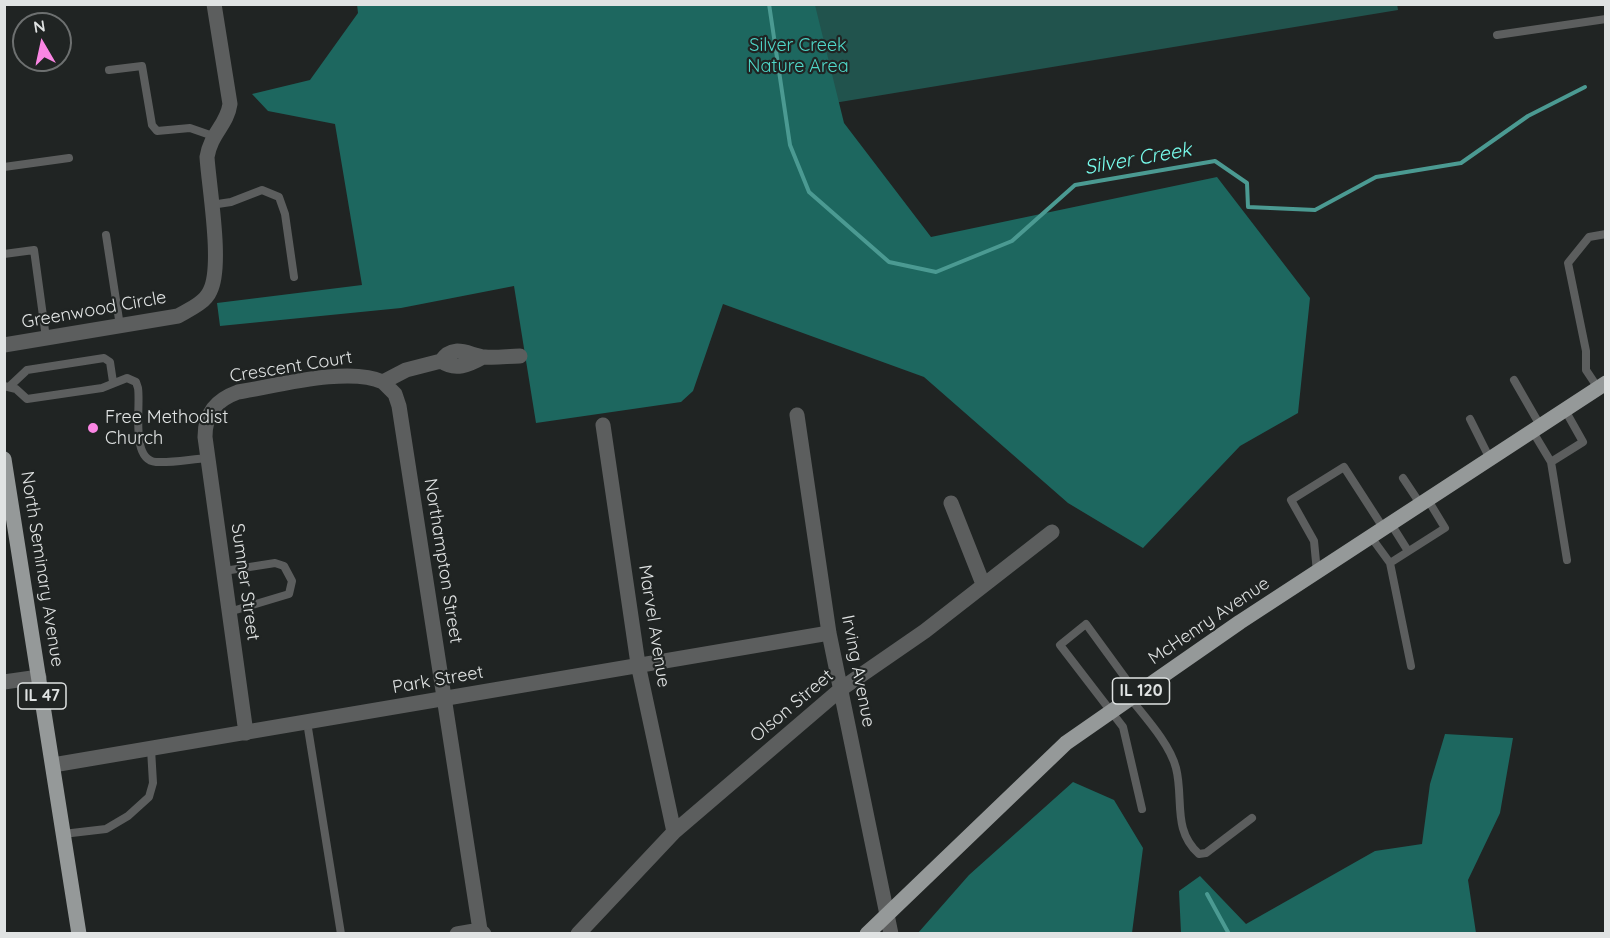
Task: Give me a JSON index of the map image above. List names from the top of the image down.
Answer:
{
  "streets": {
    "main road": [
      "North Seminary Avenue",
      "McHenry Avenue",
      "IL 120",
      "IL 47"
    ],
    "street": [
      "Greenwood Circle",
      "Crescent Court",
      "Northampton Street",
      "Sumner Street",
      "Marvel Avenue",
      "Irving Avenue",
      "Park Street",
      "Olson Street"
    ]
  },
  "crossings": [
    ["Crescent Court", "Northampton Street"],
    ["Crescent Court", "Sumner Street"],
    ["Northampton Street", "Park Street"],
    ["North Seminary Avenue", "Park Street"],
    ["Sumner Street", "Park Street"],
    ["McHenry Avenue", "Irving Avenue"],
    ["Marvel Avenue", "Park Street"],
    ["Marvel Avenue", "Olson Street"],
    ["Irving Avenue", "Park Street"],
    ["Irving Avenue", "Olson Street"]
  ],
  "water": ["Silver Creek"],
  "parks": ["Silver Creek Nature Area"],
  "places": ["Free Methodist Church"],
  "north": "top"
}
